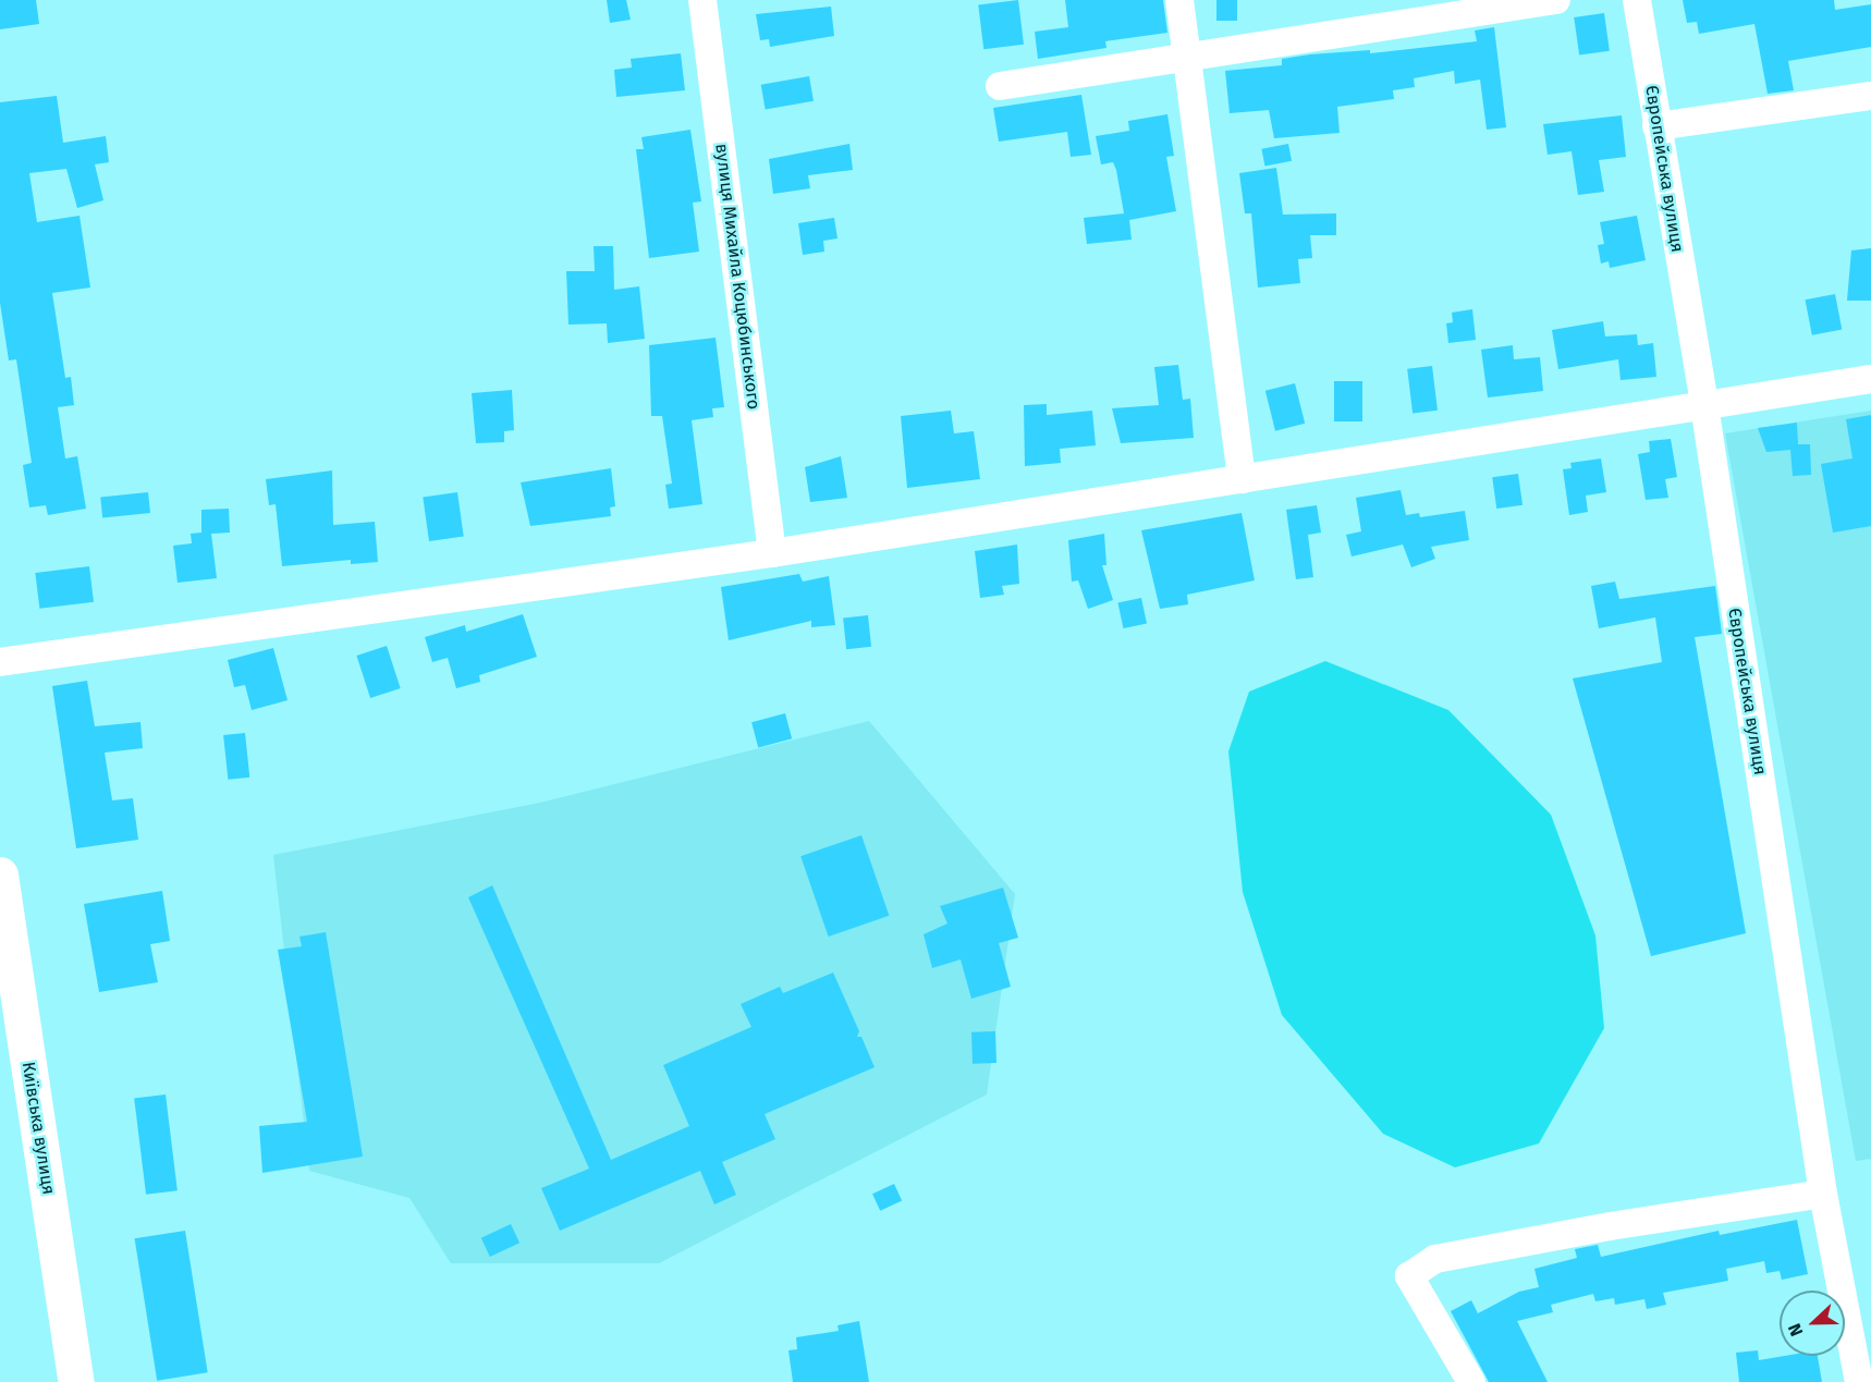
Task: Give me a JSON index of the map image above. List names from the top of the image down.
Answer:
{
  "streets": {
    "street": ["Європейська вулиця", "вулиця Михайла Коцюбинського", "Київська вулиця"]
  },
  "north": "left"
}
